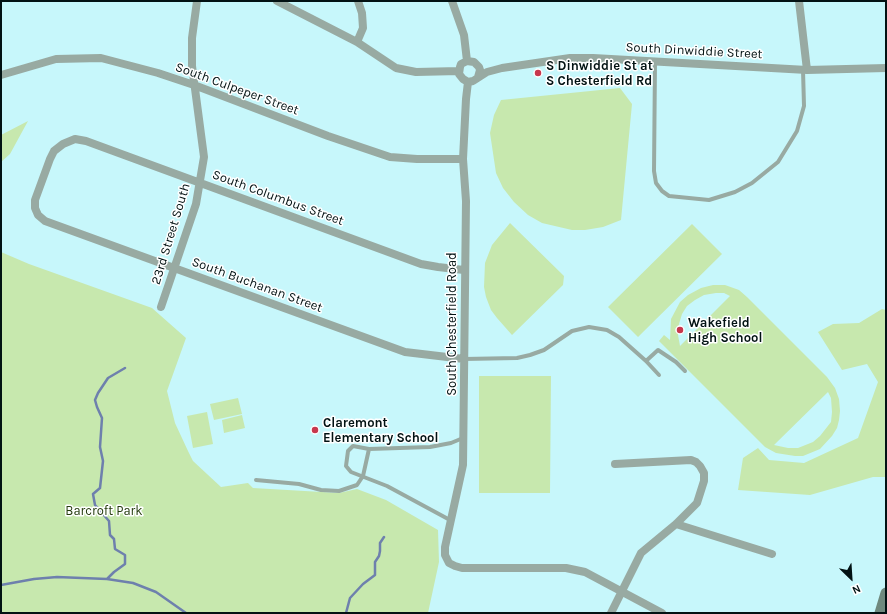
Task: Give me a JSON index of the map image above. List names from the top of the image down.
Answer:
{
  "streets": {
    "street": [
      "South Dinwiddie Street",
      "South Culpeper Street",
      "South Columbus Street",
      "23rd Street South",
      "South Buchanan Street",
      "South Chesterfield Road"
    ]
  },
  "crossings": [
    ["South Dinwiddie Street", "South Chesterfield Road"],
    ["South Culpeper Street", "23rd Street South"],
    ["South Culpeper Street", "South Chesterfield Road"],
    ["South Columbus Street", "23rd Street South"],
    ["South Columbus Street", "South Buchanan Street"],
    ["South Columbus Street", "South Chesterfield Road"],
    ["23rd Street South", "South Buchanan Street"],
    ["South Buchanan Street", "South Chesterfield Road"]
  ],
  "parks": ["Barcroft Park"],
  "places": ["S Dinwiddie St at S Chesterfield Rd", "Wakefield High School", "Claremont Elementary School"],
  "north": "bottom right"
}
